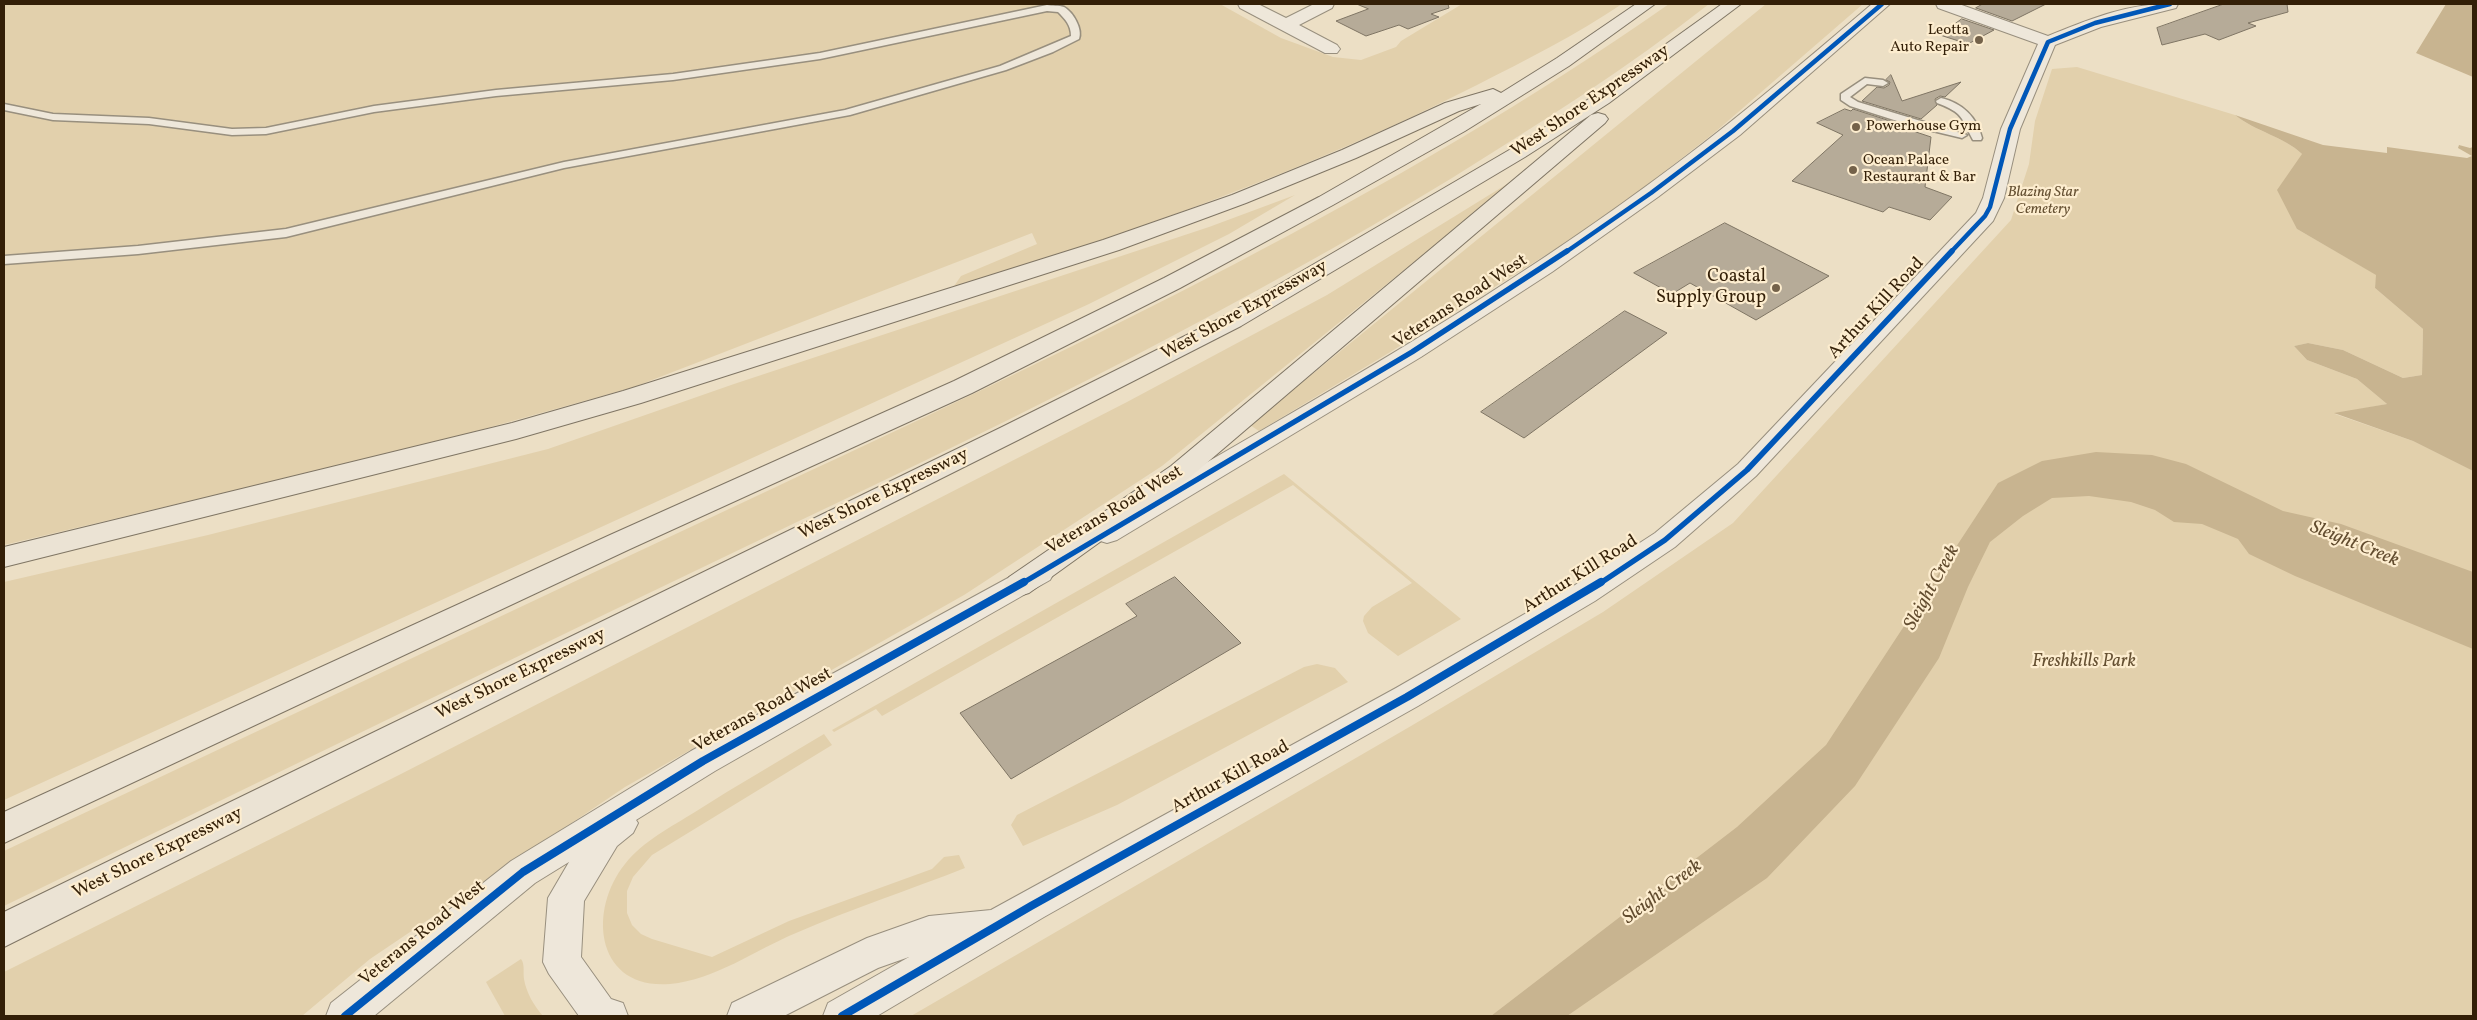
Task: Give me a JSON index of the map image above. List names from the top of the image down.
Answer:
{
  "streets": {
    "highway": ["West Shore Expressway"],
    "street": ["Veterans Road West", "Arthur Kill Road"]
  },
  "water": ["Sleight Creek"],
  "parks": ["Blazing Star Cemetery", "Freshkills Park"],
  "places": [
    "Leotta Auto Repair",
    "Powerhouse Gym",
    "Ocean Palace Restaurant & Bar",
    "Coastal Supply Group"
  ]
}
